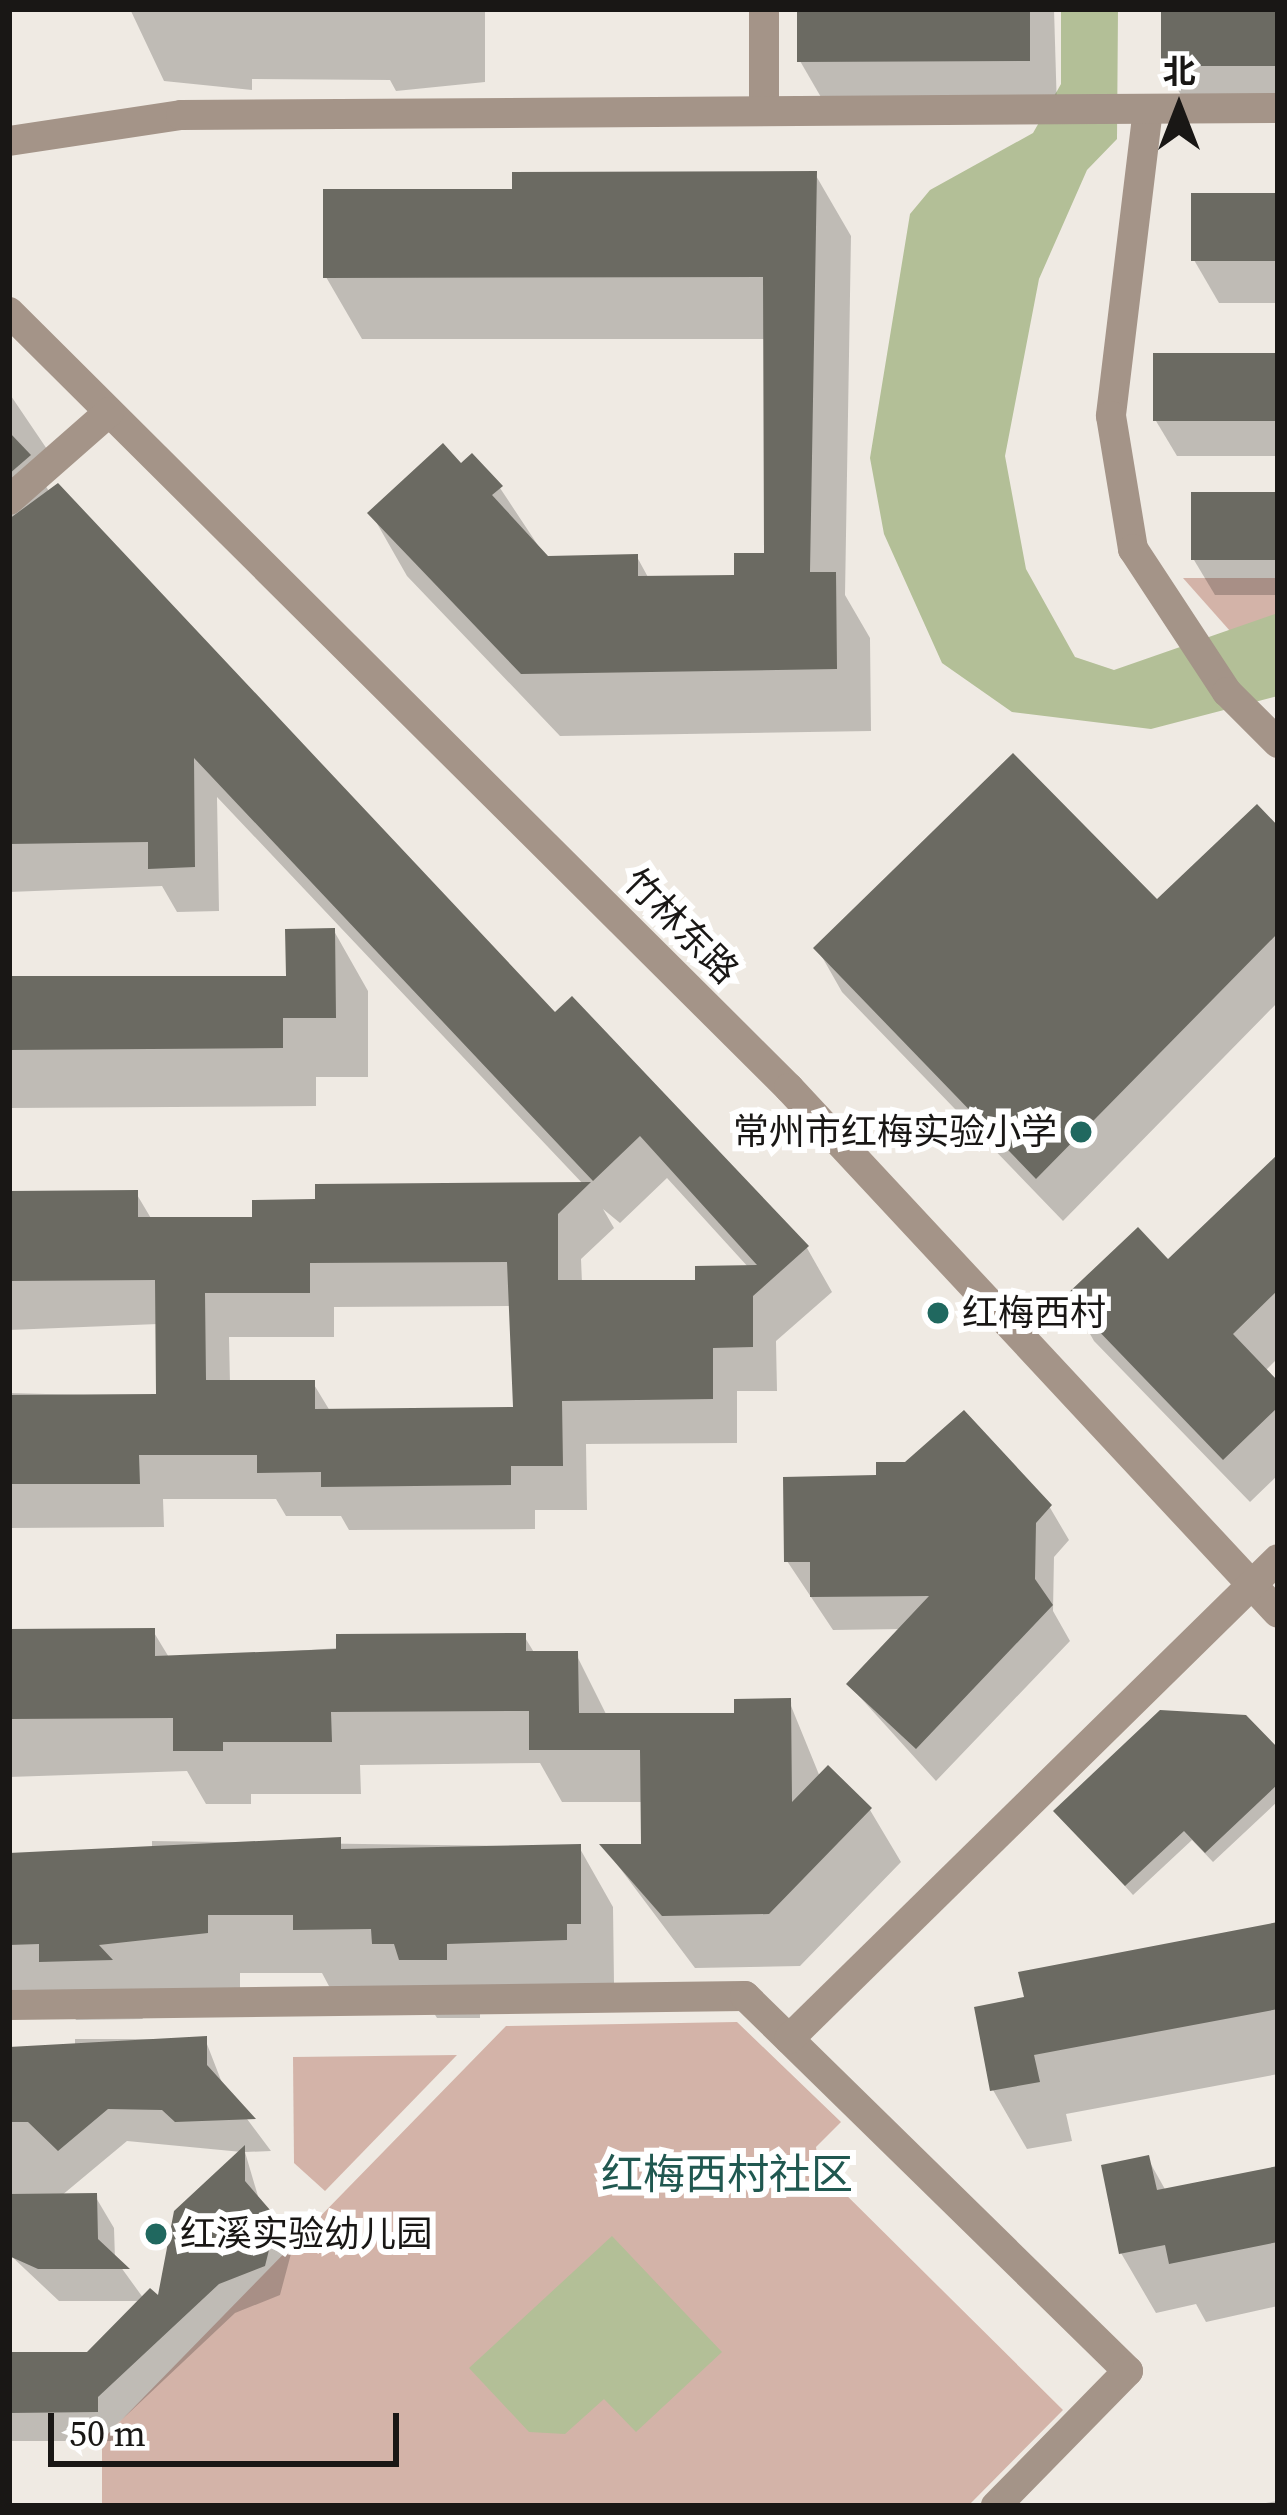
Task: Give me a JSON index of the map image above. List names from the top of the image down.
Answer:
{
  "streets": {
    "street": ["竹林东路"]
  },
  "districts": ["红梅西村社区"],
  "places": ["常州市红梅实验小学", "红梅西村", "红溪实验幼儿园"],
  "scale_bar": "50 m",
  "north": "top"
}
